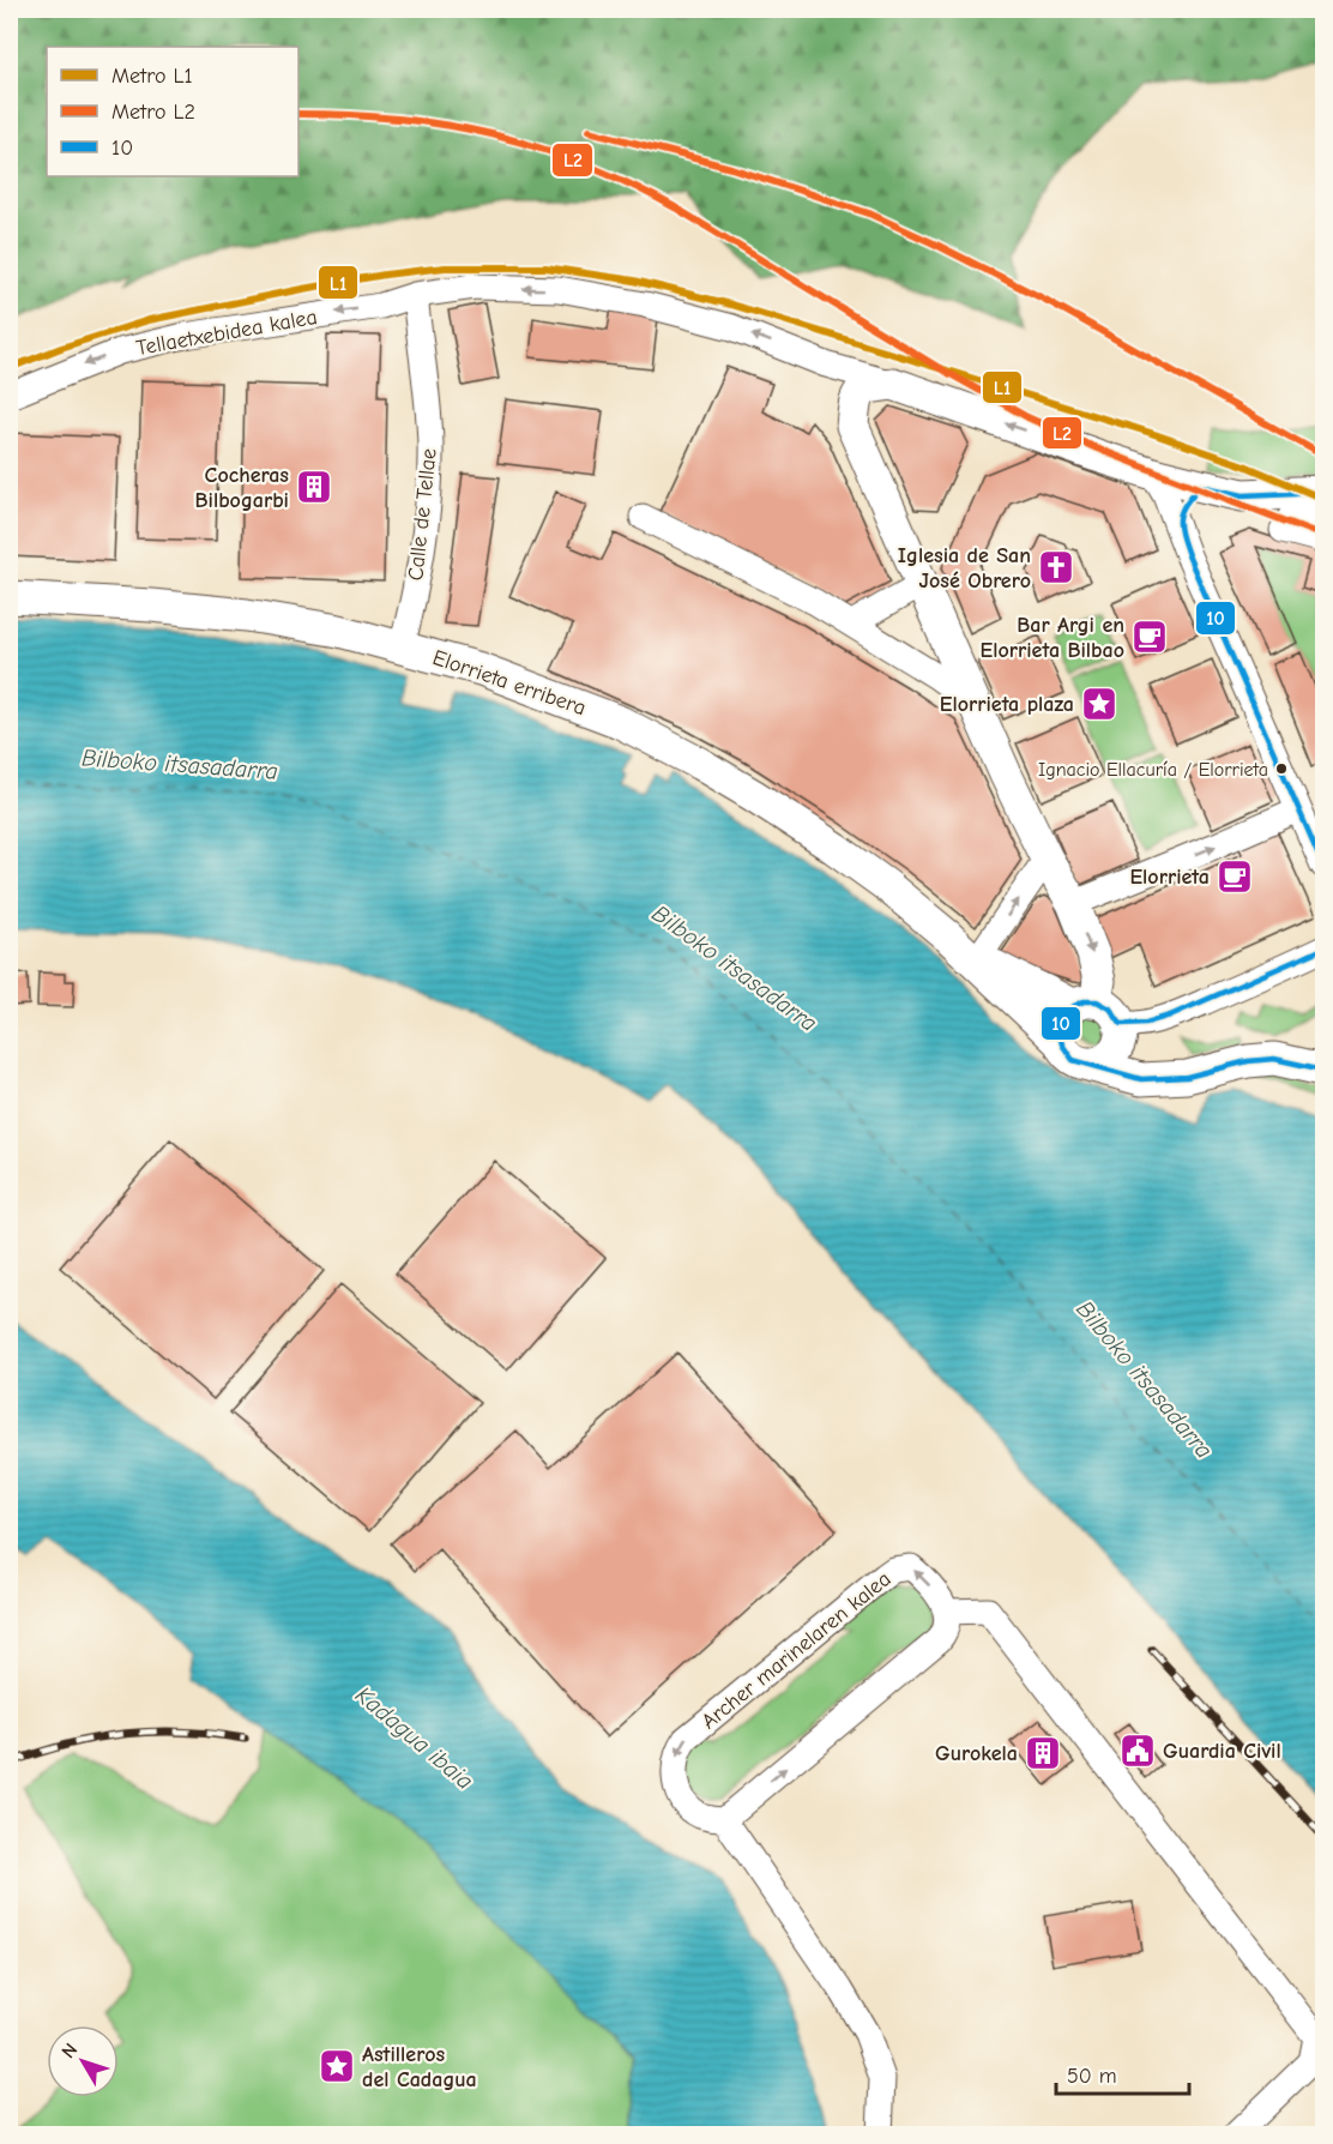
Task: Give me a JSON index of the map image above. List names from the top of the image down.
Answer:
{
  "streets": {
    "main road": ["Elorrieta erribera"],
    "street": ["Tellaetxebidea kalea", "Calle de Tellae", "Archer marinelaren kalea"]
  },
  "crossings": [
    ["Tellaetxebidea kalea", "Calle de Tellae"],
    ["Calle de Tellae", "Elorrieta erribera"]
  ],
  "one_way": ["Tellaetxebidea kalea"],
  "water": ["Bilboko itsasadarra", "Kadagua ibaia"],
  "places": {
    "building": ["Cocheras Bilbogarbi", "Gurokela"],
    "church": ["Iglesia de San José Obrero"],
    "cafe": ["Bar Argi en Elorrieta Bilbao", "Elorrieta"],
    "place": ["Elorrieta plaza", "Astilleros del Cadagua"],
    "other": ["Ignacio Ellacuría / Elorrieta"],
    "public building": ["Guardia Civil"]
  },
  "lines": ["metro line L2", "metro line L1", "transit line 10"],
  "legend": ["Metro L1", "Metro L2", "10"],
  "scale_bar": "50 m",
  "north": "top left"
}
